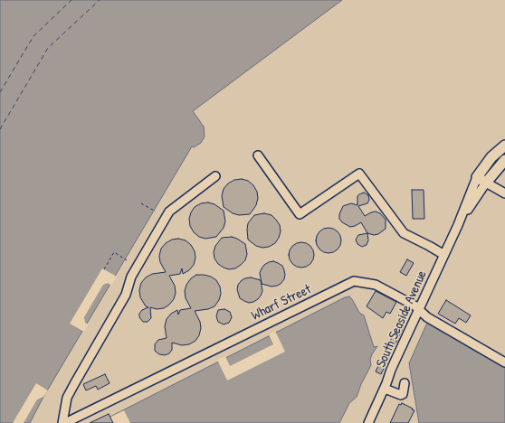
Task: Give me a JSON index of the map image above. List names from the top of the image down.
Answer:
{
  "streets": {
    "street": ["Wharf Street", "South Seaside Avenue"]
  },
  "crossings": [
    ["Wharf Street", "South Seaside Avenue"]
  ]
}
